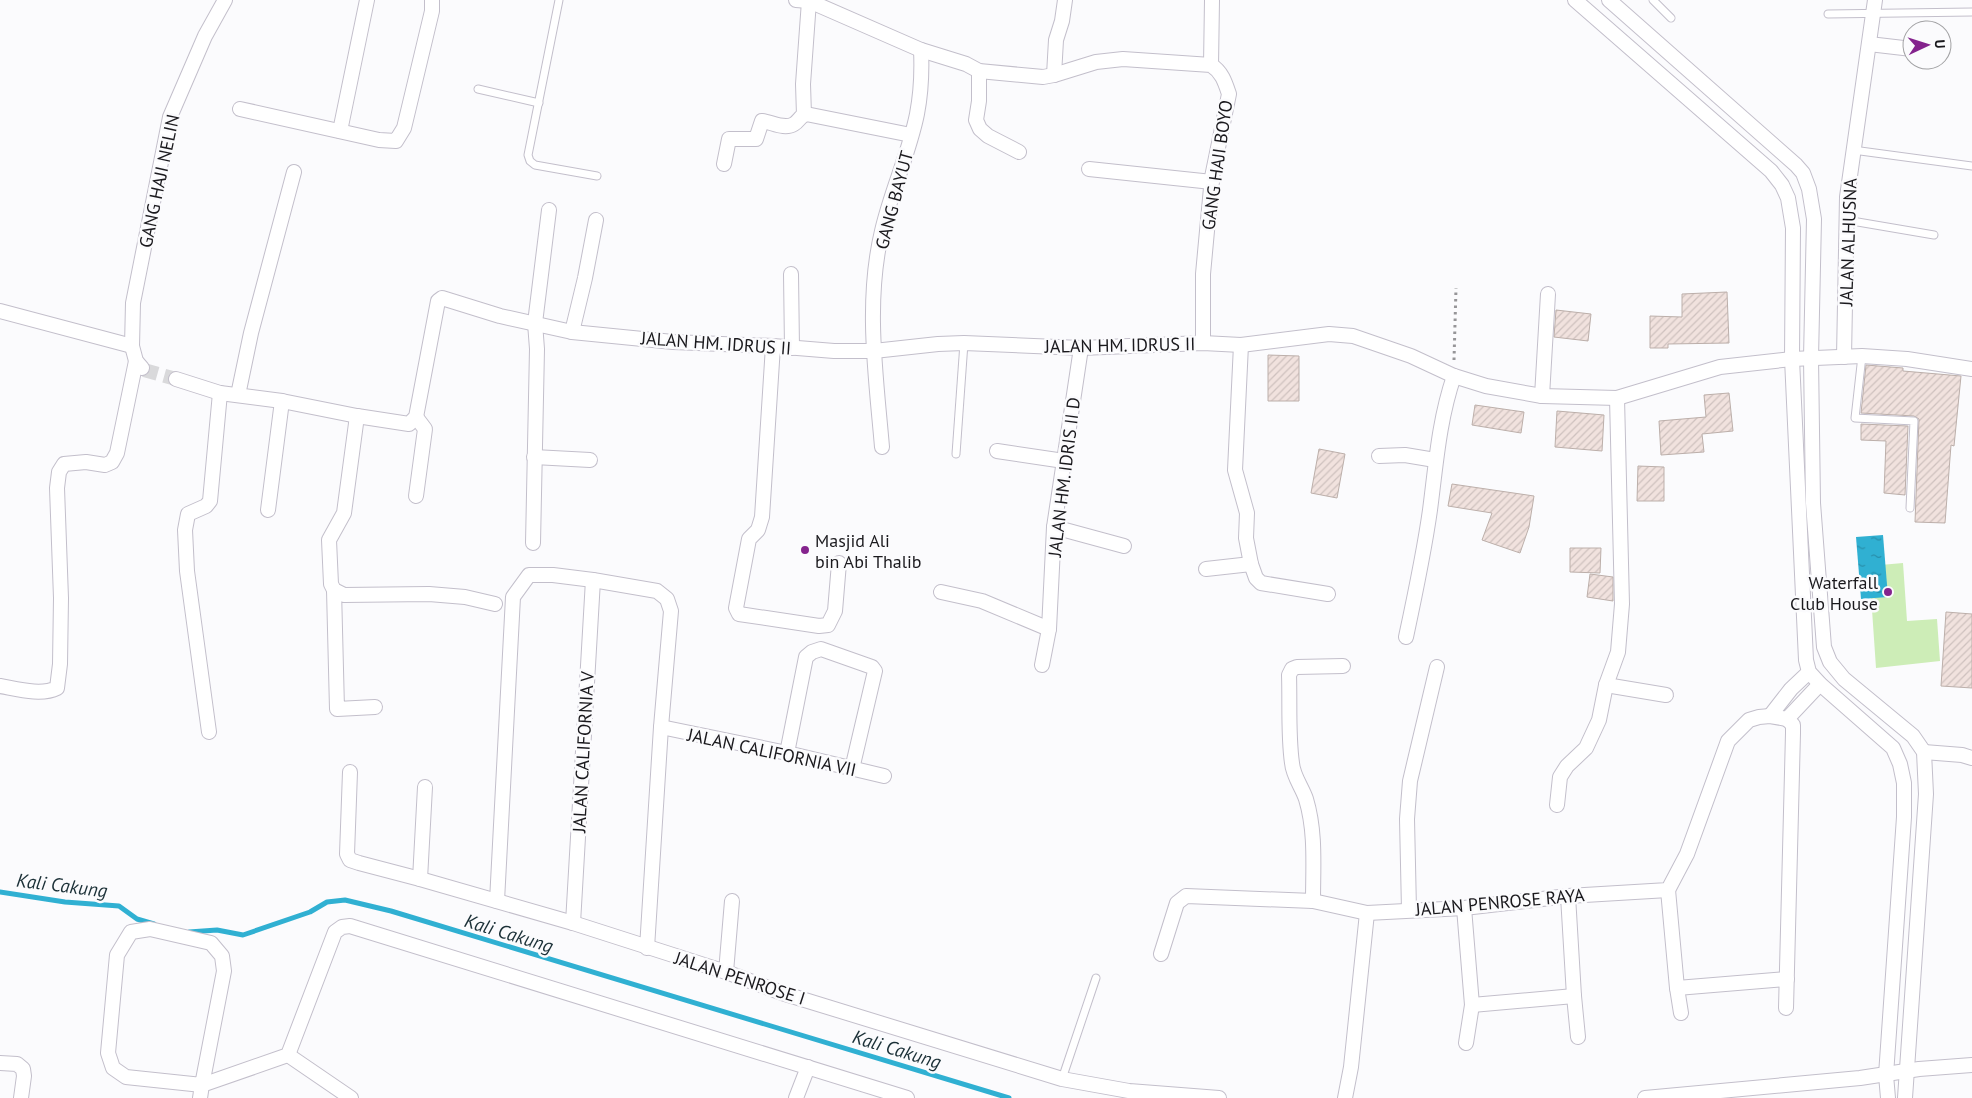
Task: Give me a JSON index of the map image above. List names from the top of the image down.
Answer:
{
  "streets": {
    "street": [
      "GANG HAJI BOYO",
      "GANG HAJI NELIN",
      "GANG BAYUT",
      "JALAN ALHUSNA",
      "JALAN HM. IDRUS II",
      "JALAN HM. IDRIS II D",
      "JALAN CALIFORNIA V",
      "JALAN CALIFORNIA VII",
      "JALAN PENROSE RAYA",
      "JALAN PENROSE I"
    ]
  },
  "crossings": [
    ["GANG HAJI BOYO", "JALAN HM. IDRUS II"],
    ["GANG BAYUT", "JALAN HM. IDRUS II"],
    ["JALAN ALHUSNA", "JALAN HM. IDRUS II"],
    ["JALAN HM. IDRUS II", "JALAN HM. IDRIS II D"],
    ["JALAN CALIFORNIA V", "JALAN PENROSE I"]
  ],
  "water": ["Kali Cakung"],
  "places": ["Masjid Ali bin Abi Thalib", "Waterfall Club House"],
  "north": "right"
}
